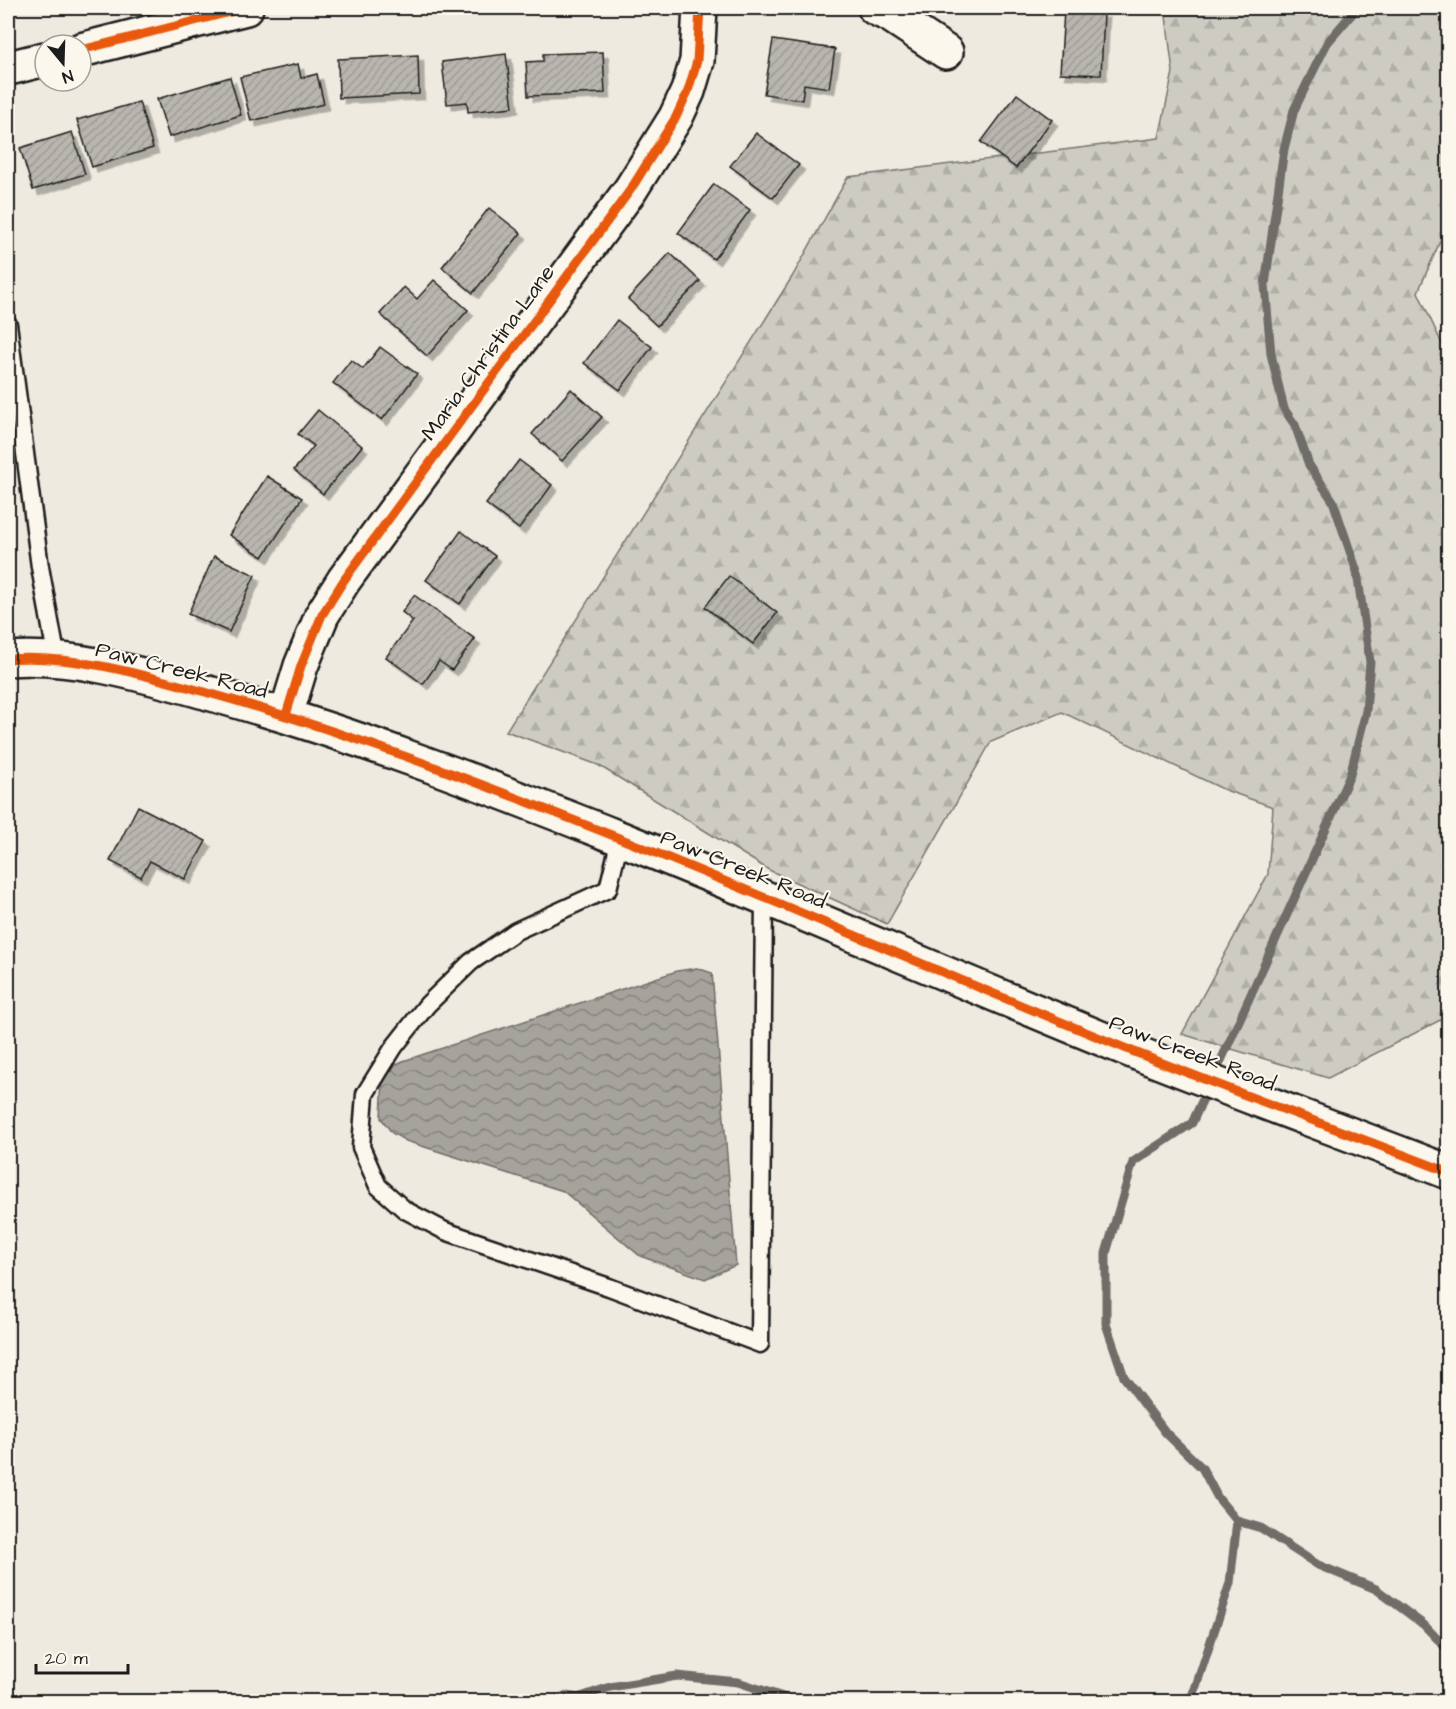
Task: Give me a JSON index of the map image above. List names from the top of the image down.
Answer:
{
  "streets": {
    "street": ["Maria Christina Lane", "Paw Creek Road"]
  },
  "crossings": [
    ["Maria Christina Lane", "Paw Creek Road"]
  ],
  "scale_bar": "20 m",
  "north": "bottom"
}
